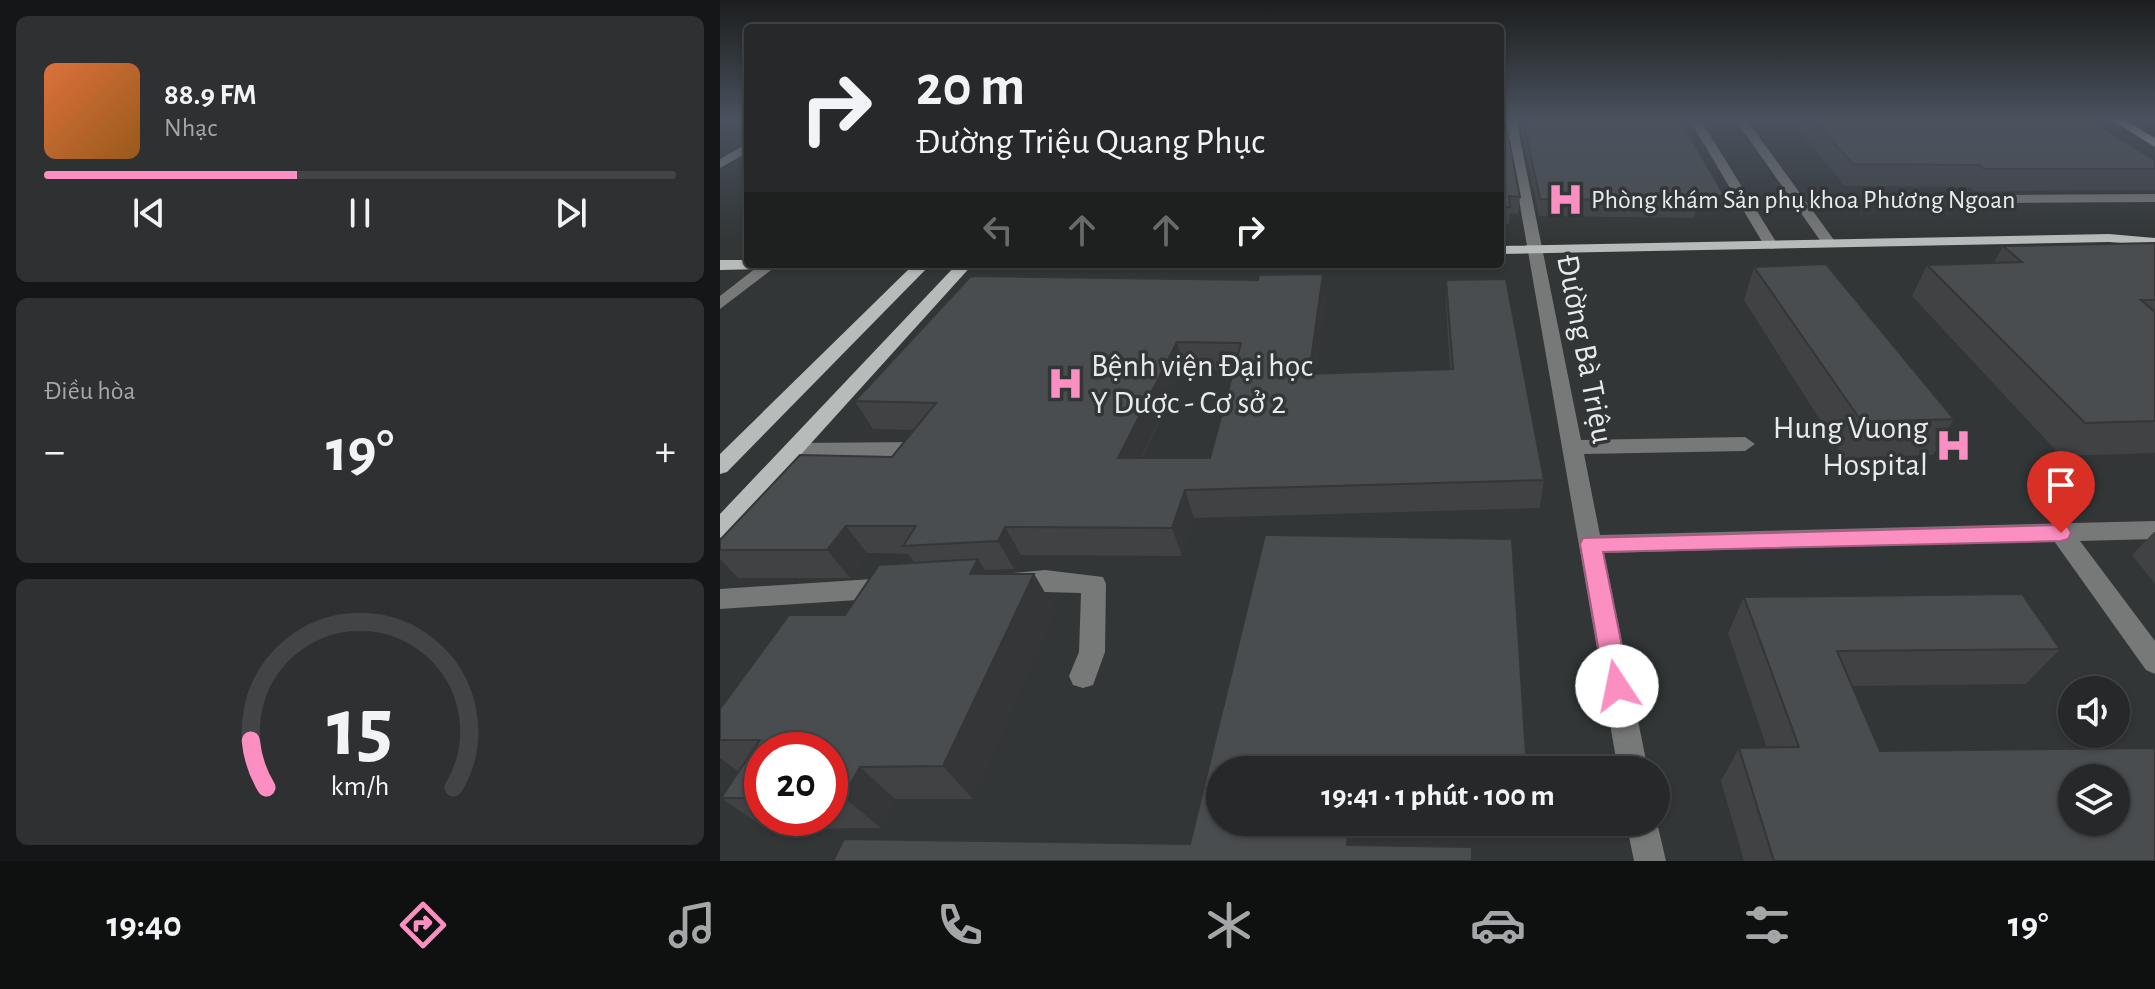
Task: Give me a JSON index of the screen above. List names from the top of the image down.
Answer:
{
  "streets": {
    "street": ["Đường Bà Triệu"]
  },
  "places": {
    "hospital": ["Phòng khám Sản phụ khoa Phương Ngoan", "Bệnh viện Đại học Y Dược - Cơ sở 2", "Hung Vuong Hospital"]
  },
  "page": {
    "turn": ["20 m", "Đường Triệu Quang Phục"],
    "song": ["88.9 FM", "Nhạc"],
    "tile": "Điều hòa",
    "heat": ["−", "19°", "+"],
    "limit": "20",
    "trip": "19:41 · 1 phút · 100 m",
    "tabs": ["19:40", "19°"],
    "gauge": ["15", "km/h"]
  }
}
